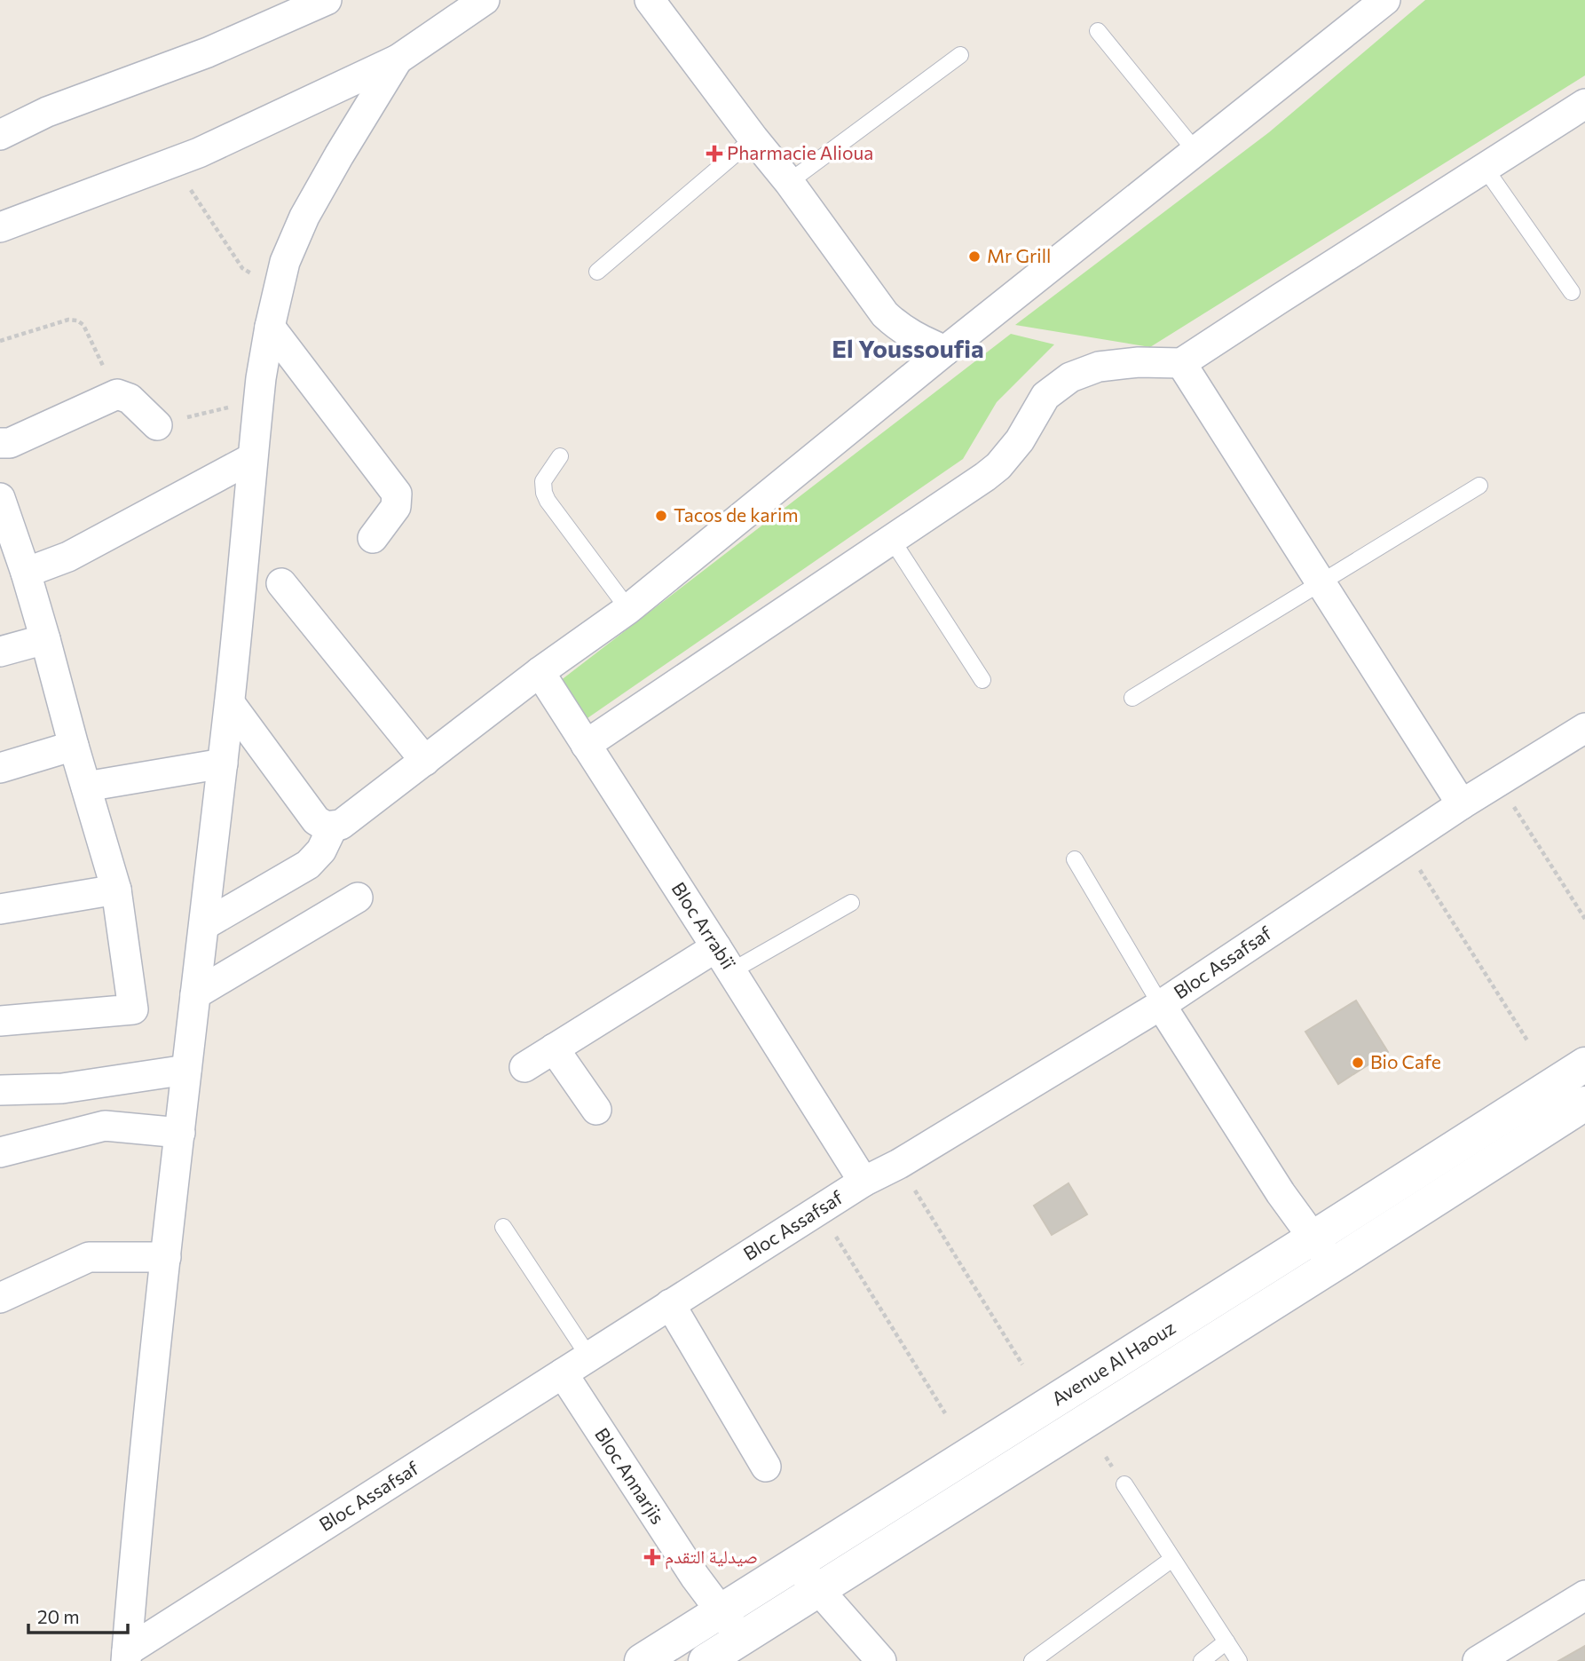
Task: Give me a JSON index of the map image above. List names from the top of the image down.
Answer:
{
  "streets": {
    "main road": ["Avenue Al Haouz"],
    "street": ["Bloc Arrabiï", "Bloc Assafsaf", "Bloc Annarjis"]
  },
  "crossings": [
    ["Bloc Arrabiï", "Bloc Assafsaf"],
    ["Bloc Assafsaf", "Bloc Annarjis"],
    ["Avenue Al Haouz", "Bloc Annarjis"]
  ],
  "districts": ["El Youssoufia"],
  "places": {
    "health": ["Pharmacie Alioua", "صيدلية التقدم"],
    "other": ["Mr Grill", "Tacos de karim", "Bio Cafe"]
  },
  "scale_bar": "20 m"
}
